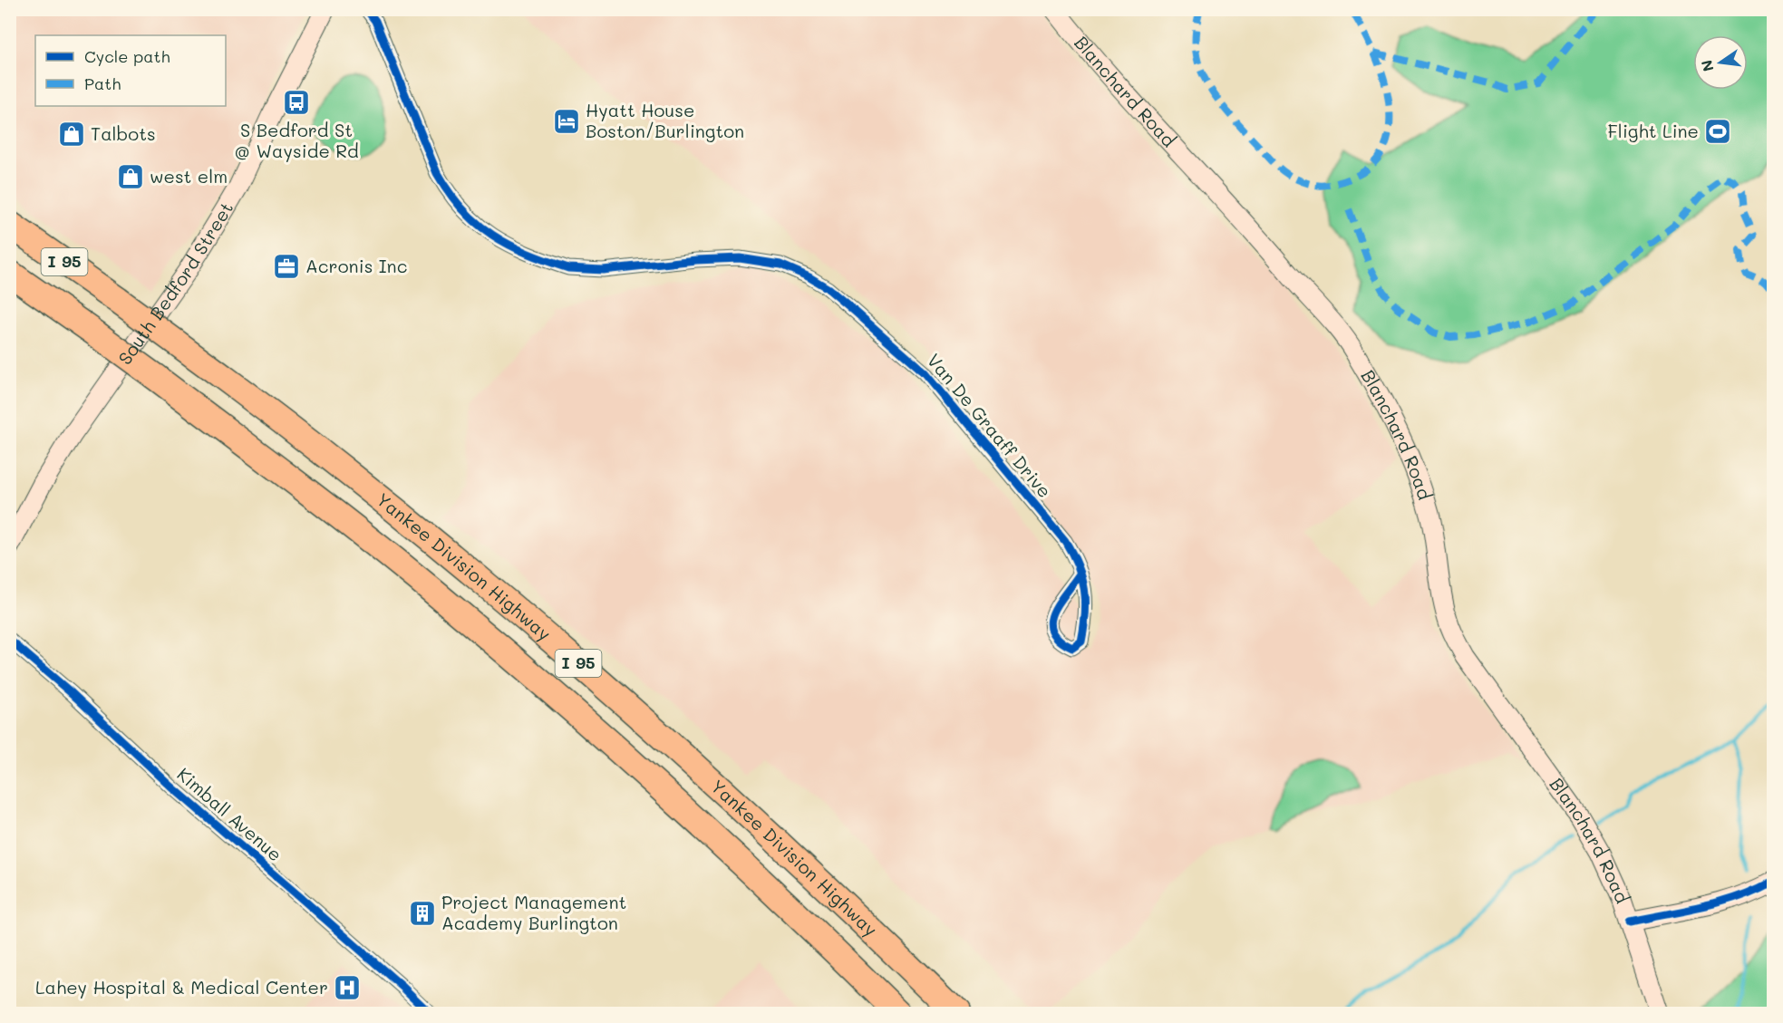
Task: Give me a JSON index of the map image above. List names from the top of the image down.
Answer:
{
  "streets": {
    "highway": ["I 95", "Yankee Division Highway"],
    "main road": ["Blanchard Road", "South Bedford Street"],
    "street": ["Van De Graaff Drive", "Kimball Avenue"]
  },
  "places": {
    "bus stop": ["S Bedford St @ Wayside Rd"],
    "hotel": ["Hyatt House Boston/Burlington"],
    "sports": ["Flight Line"],
    "shop": ["Talbots", "west elm"],
    "office": ["Acronis Inc"],
    "building": ["Project Management Academy Burlington"],
    "hospital": ["Lahey Hospital & Medical Center"]
  },
  "legend": ["Cycle path", "Path"],
  "north": "left"
}
